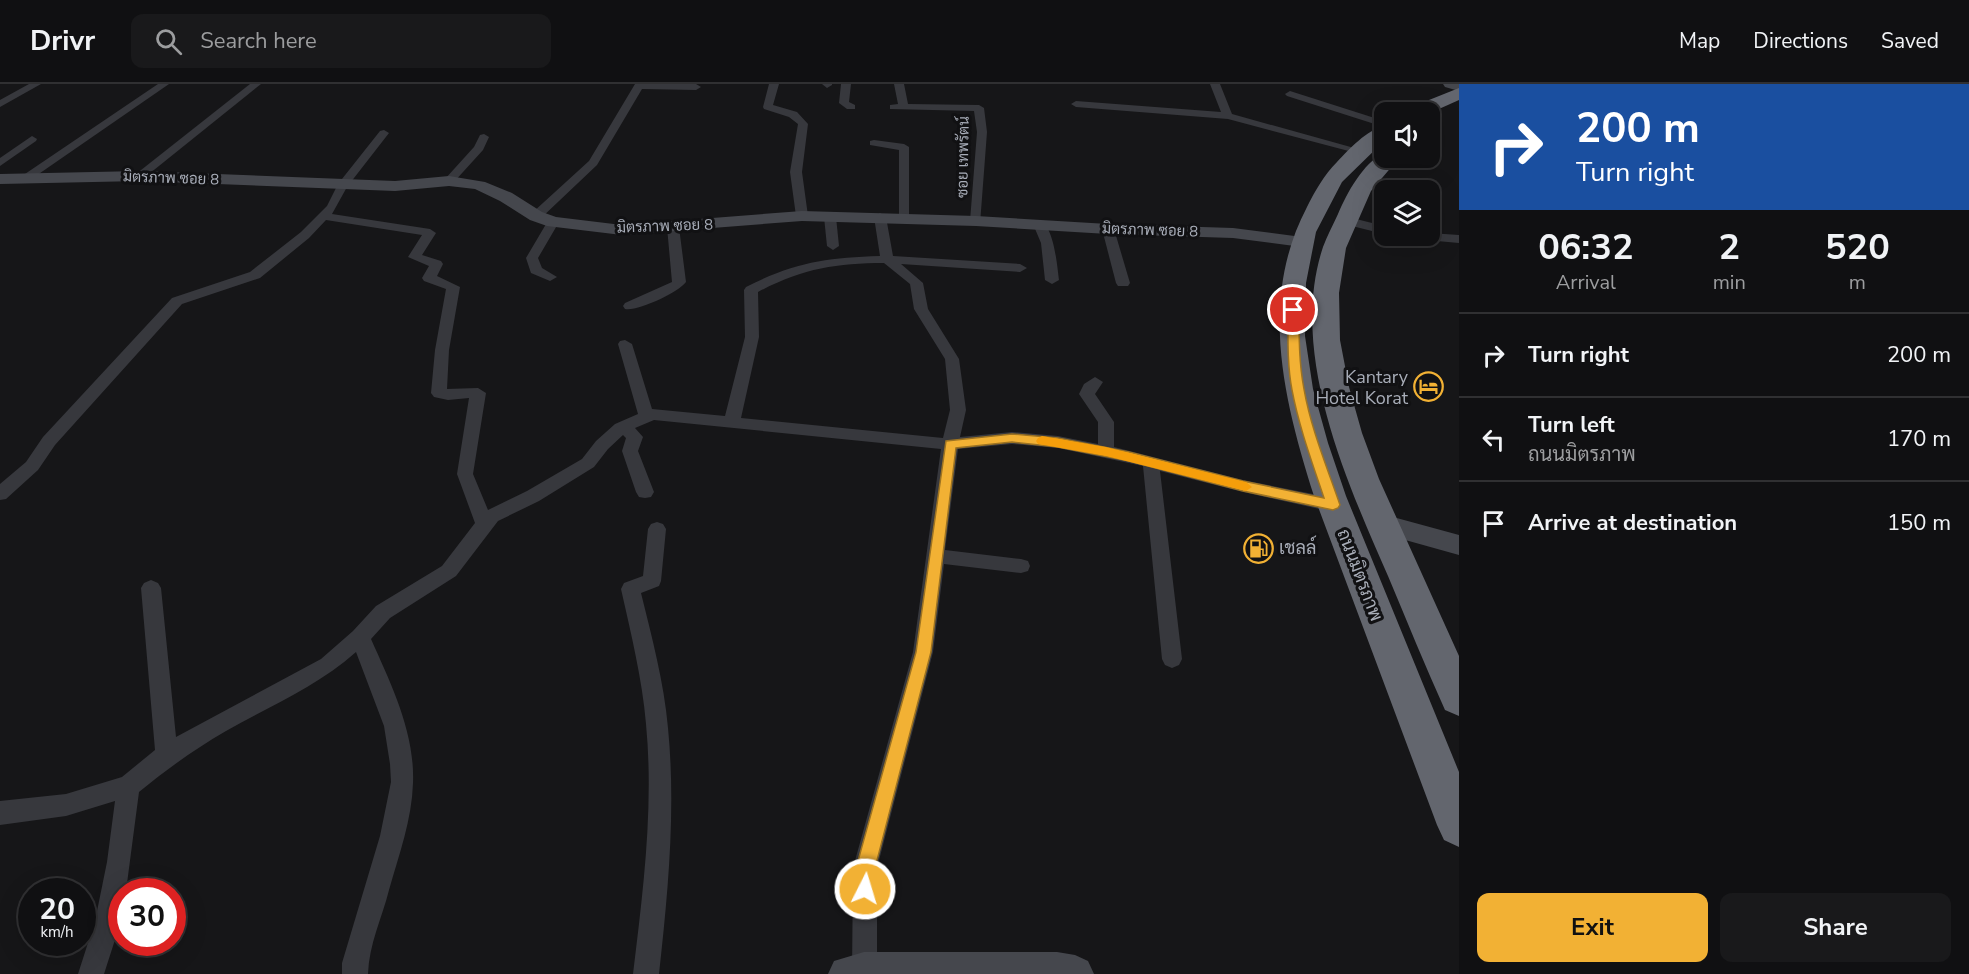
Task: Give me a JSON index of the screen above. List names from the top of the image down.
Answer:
{
  "streets": {
    "highway": ["ถนนมิตรภาพ"],
    "street": ["ซอย เทพรัตน์", "มิตรภาพ ซอย 8"]
  },
  "crossings": [
    ["ซอย เทพรัตน์", "มิตรภาพ ซอย 8"],
    ["มิตรภาพ ซอย 8", "ถนนมิตรภาพ"]
  ],
  "places": {
    "hotel": ["Kantary Hotel Korat"],
    "fuel station": ["เชลล์"]
  },
  "page": {
    "header": "Drivr",
    "search": "Search here",
    "nav": ["Map", "Directions", "Saved"],
    "turn": ["200 m", "Turn right"],
    "eta": [
      "06:32",
      "Arrival",
      "2",
      "min",
      "520",
      "m"
    ],
    "list": [
      {
        "name": "Turn right",
        "value": "200 m"
      },
      {
        "name": "Turn left",
        "note": "ถนนมิตรภาพ",
        "value": "170 m"
      },
      {
        "name": "Arrive at destination",
        "value": "150 m"
      }
    ],
    "speed": "20 km/h",
    "limit": "30",
    "buttons": ["Exit", "Share"]
  }
}
